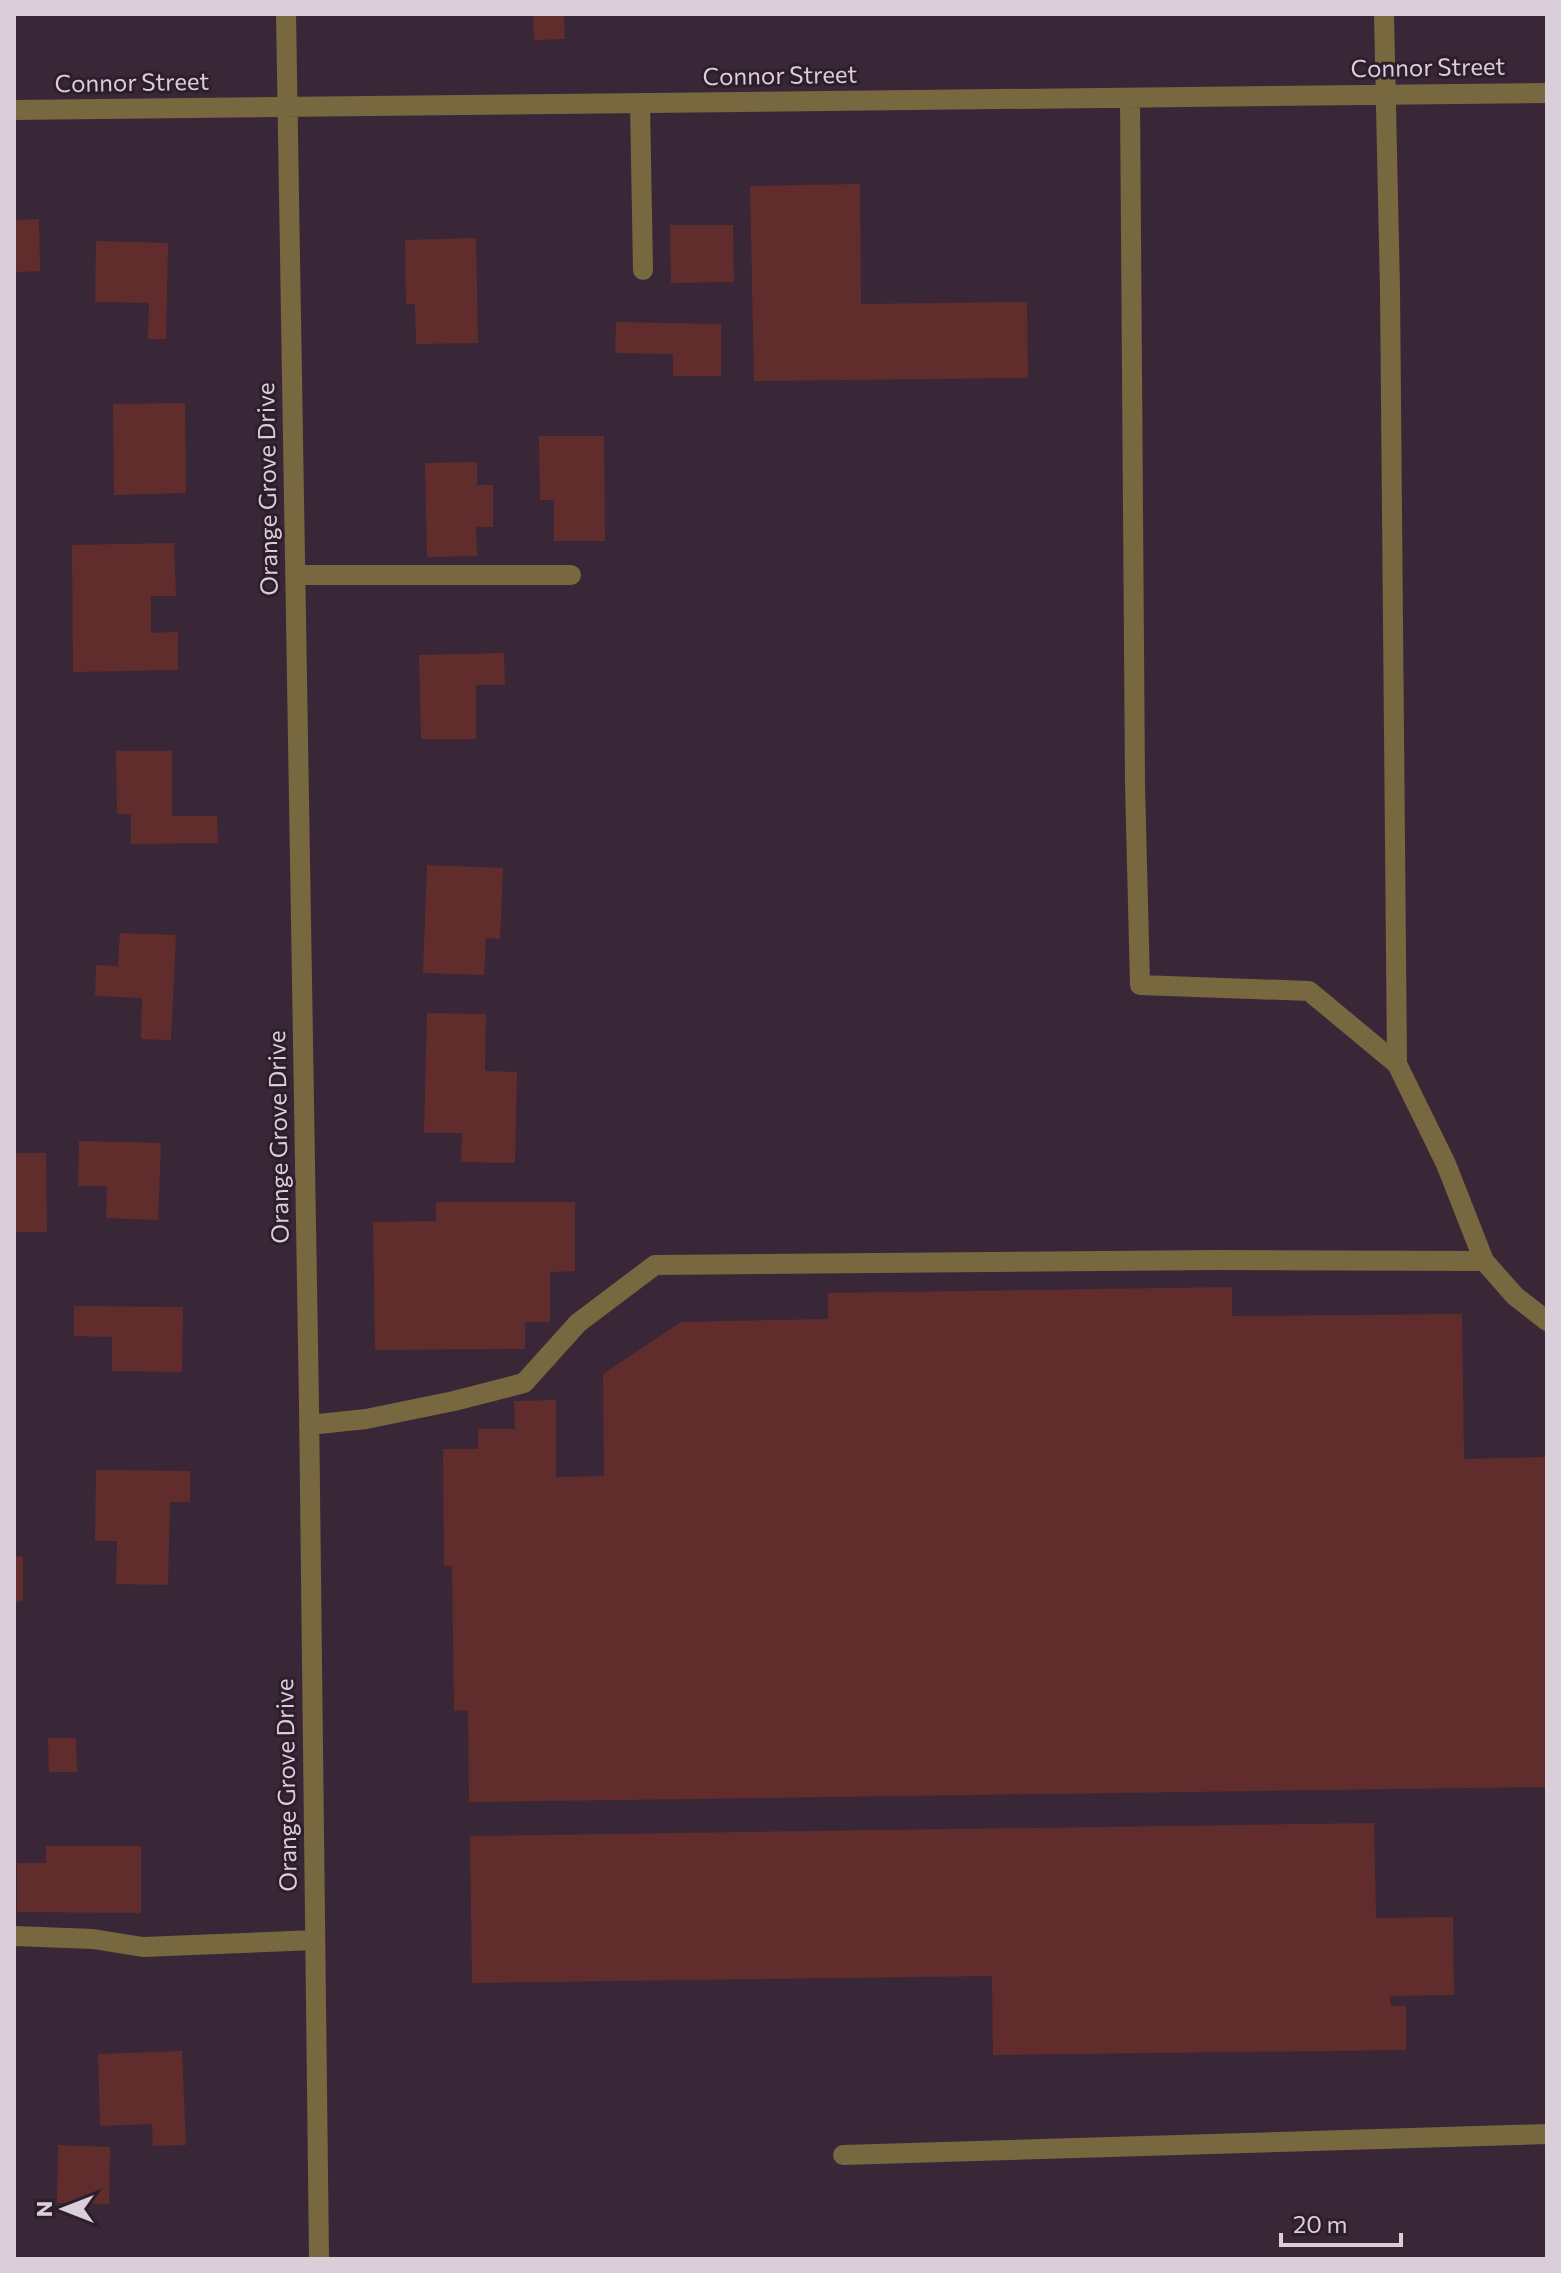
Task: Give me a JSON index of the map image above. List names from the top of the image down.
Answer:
{
  "streets": {
    "street": ["Connor Street", "Orange Grove Drive"]
  },
  "crossings": [
    ["Connor Street", "Orange Grove Drive"]
  ],
  "scale_bar": "20 m",
  "north": "left"
}
